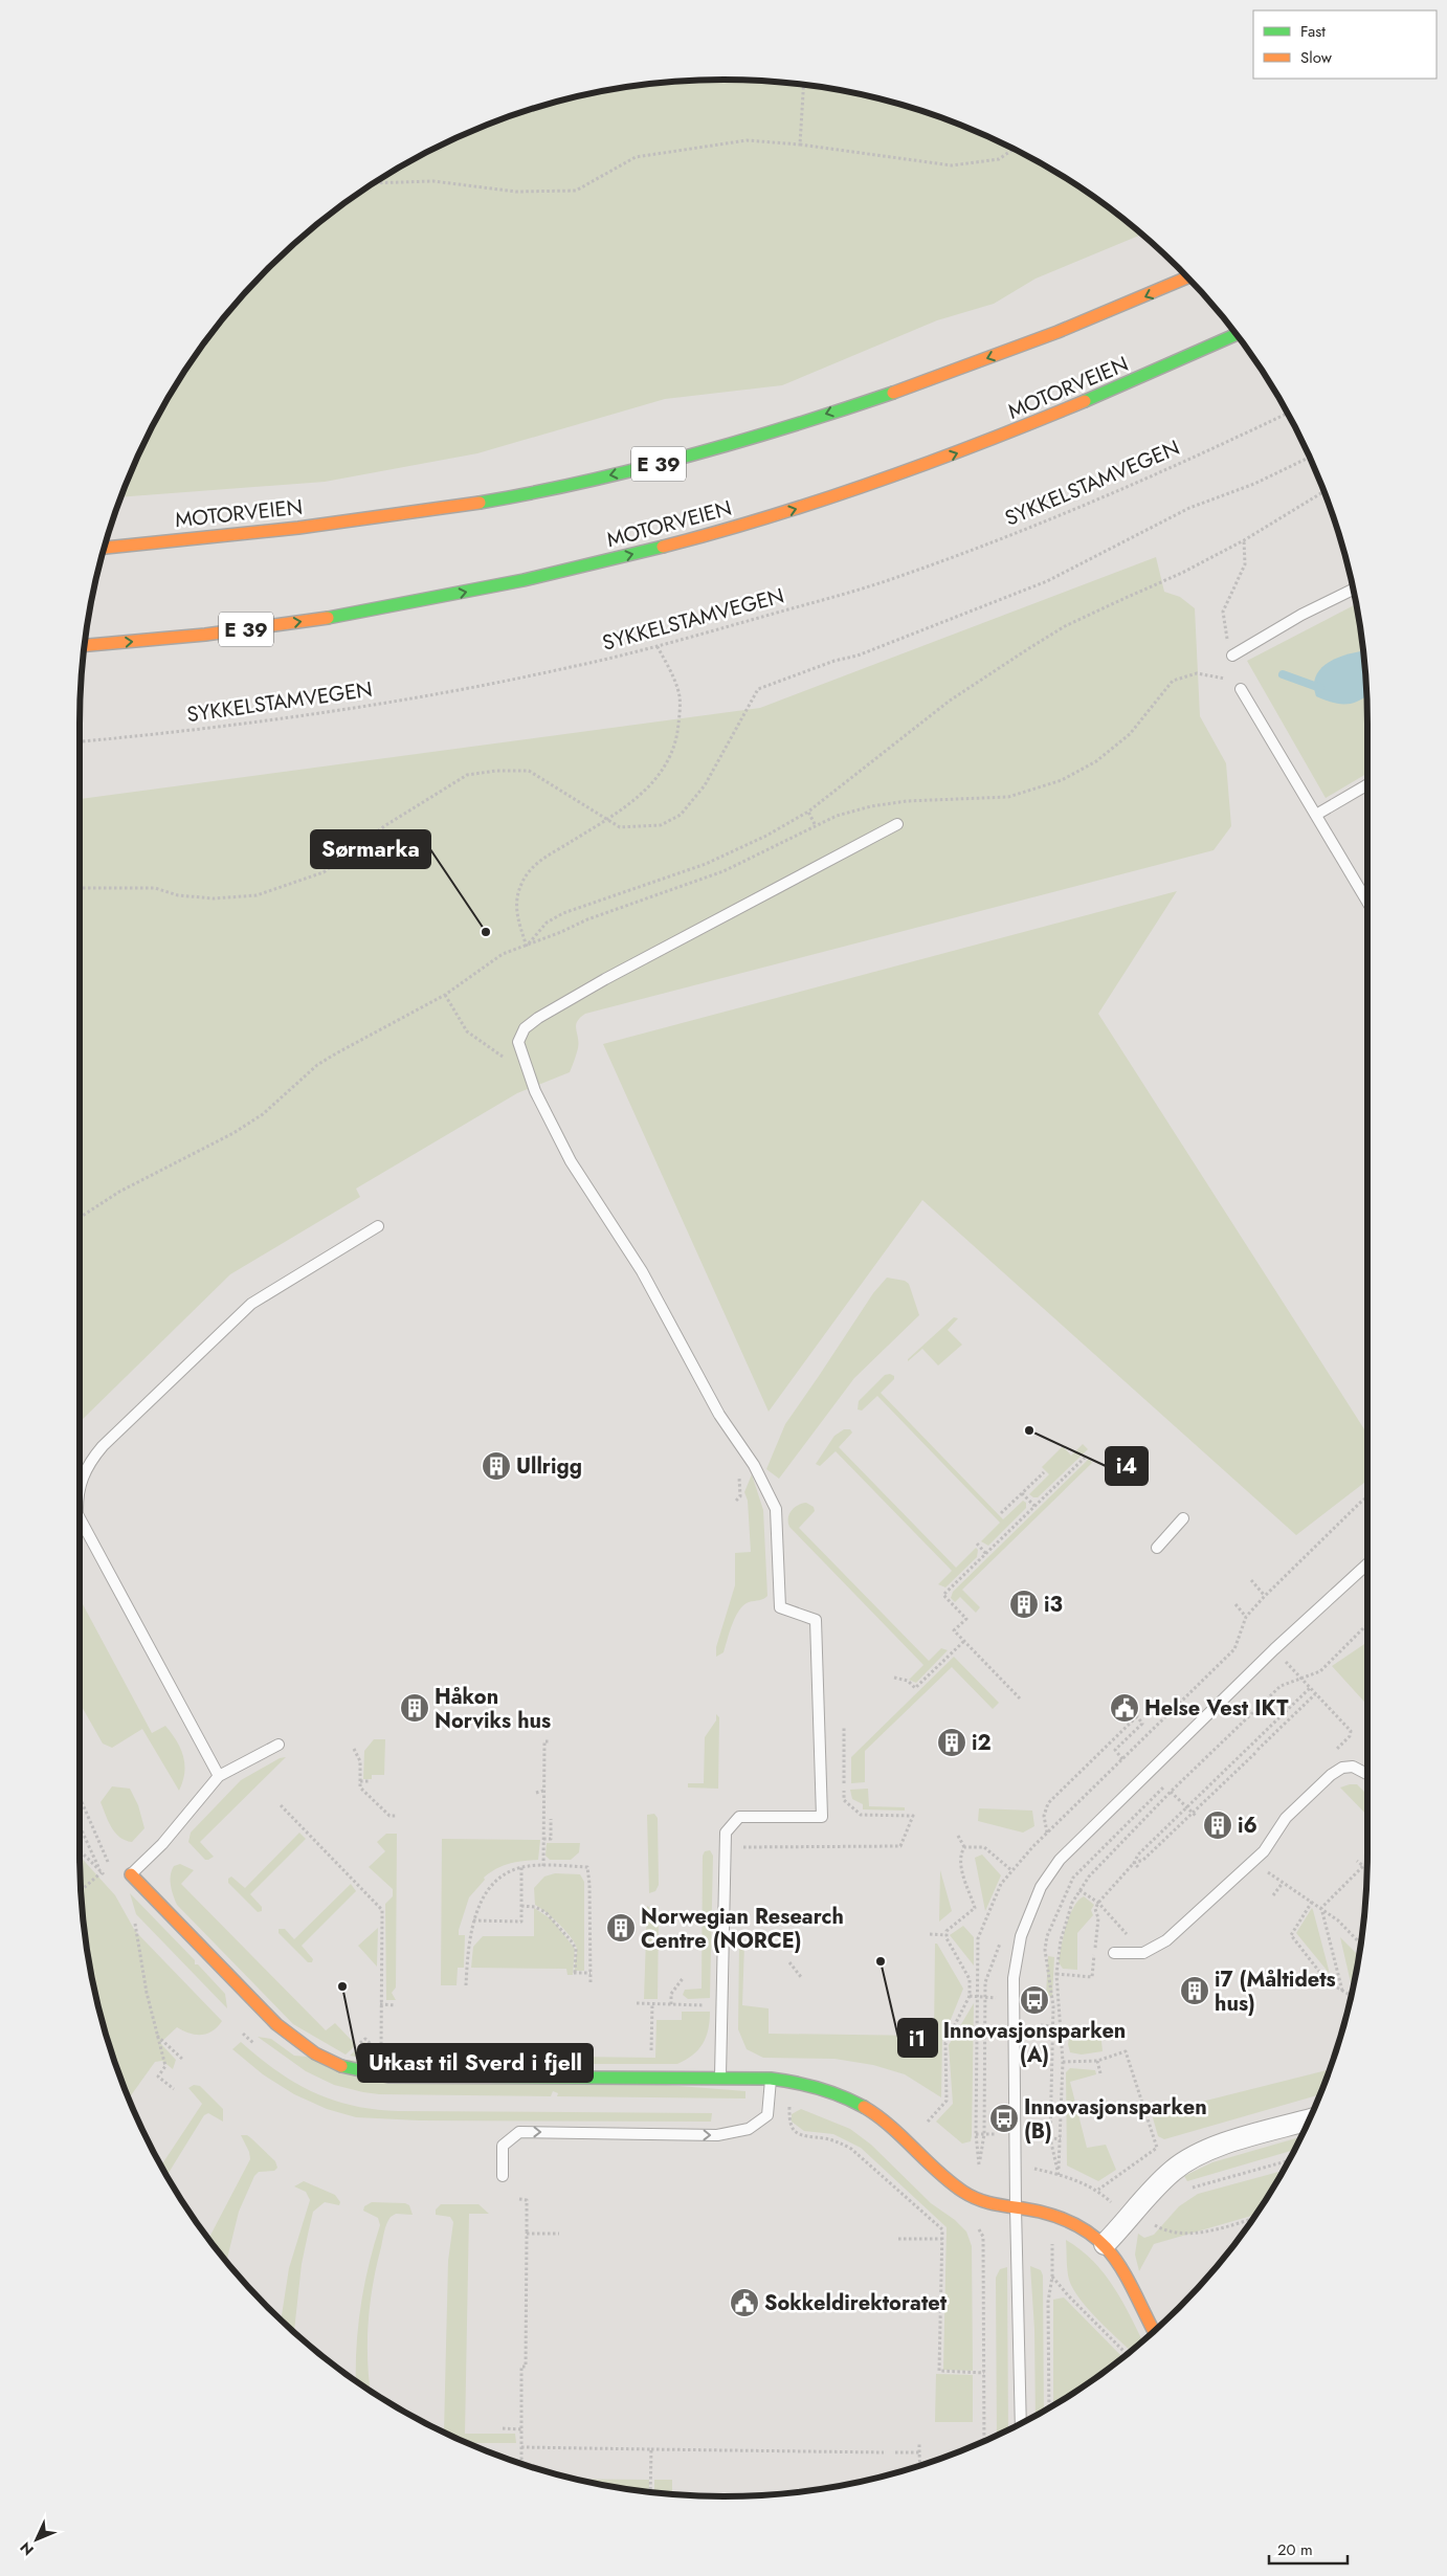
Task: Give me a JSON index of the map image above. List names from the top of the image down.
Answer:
{
  "streets": {
    "main road": ["MOTORVEIEN", "E 39"],
    "path": ["SYKKELSTAMVEGEN"]
  },
  "places": {
    "other": [
      "Sørmarka",
      "i4",
      "i1",
      "Utkast til Sverd i fjell"
    ],
    "building": [
      "Ullrigg",
      "i3",
      "Håkon Norviks hus",
      "i2",
      "i6",
      "Norwegian Research Centre (NORCE)",
      "i7 (Måltidets hus)"
    ],
    "public building": ["Helse Vest IKT", "Sokkeldirektoratet"],
    "bus stop": ["Innovasjonsparken (A)", "Innovasjonsparken (B)"]
  },
  "legend": ["Fast", "Slow"],
  "scale_bar": "20 m",
  "north": "bottom left"
}
